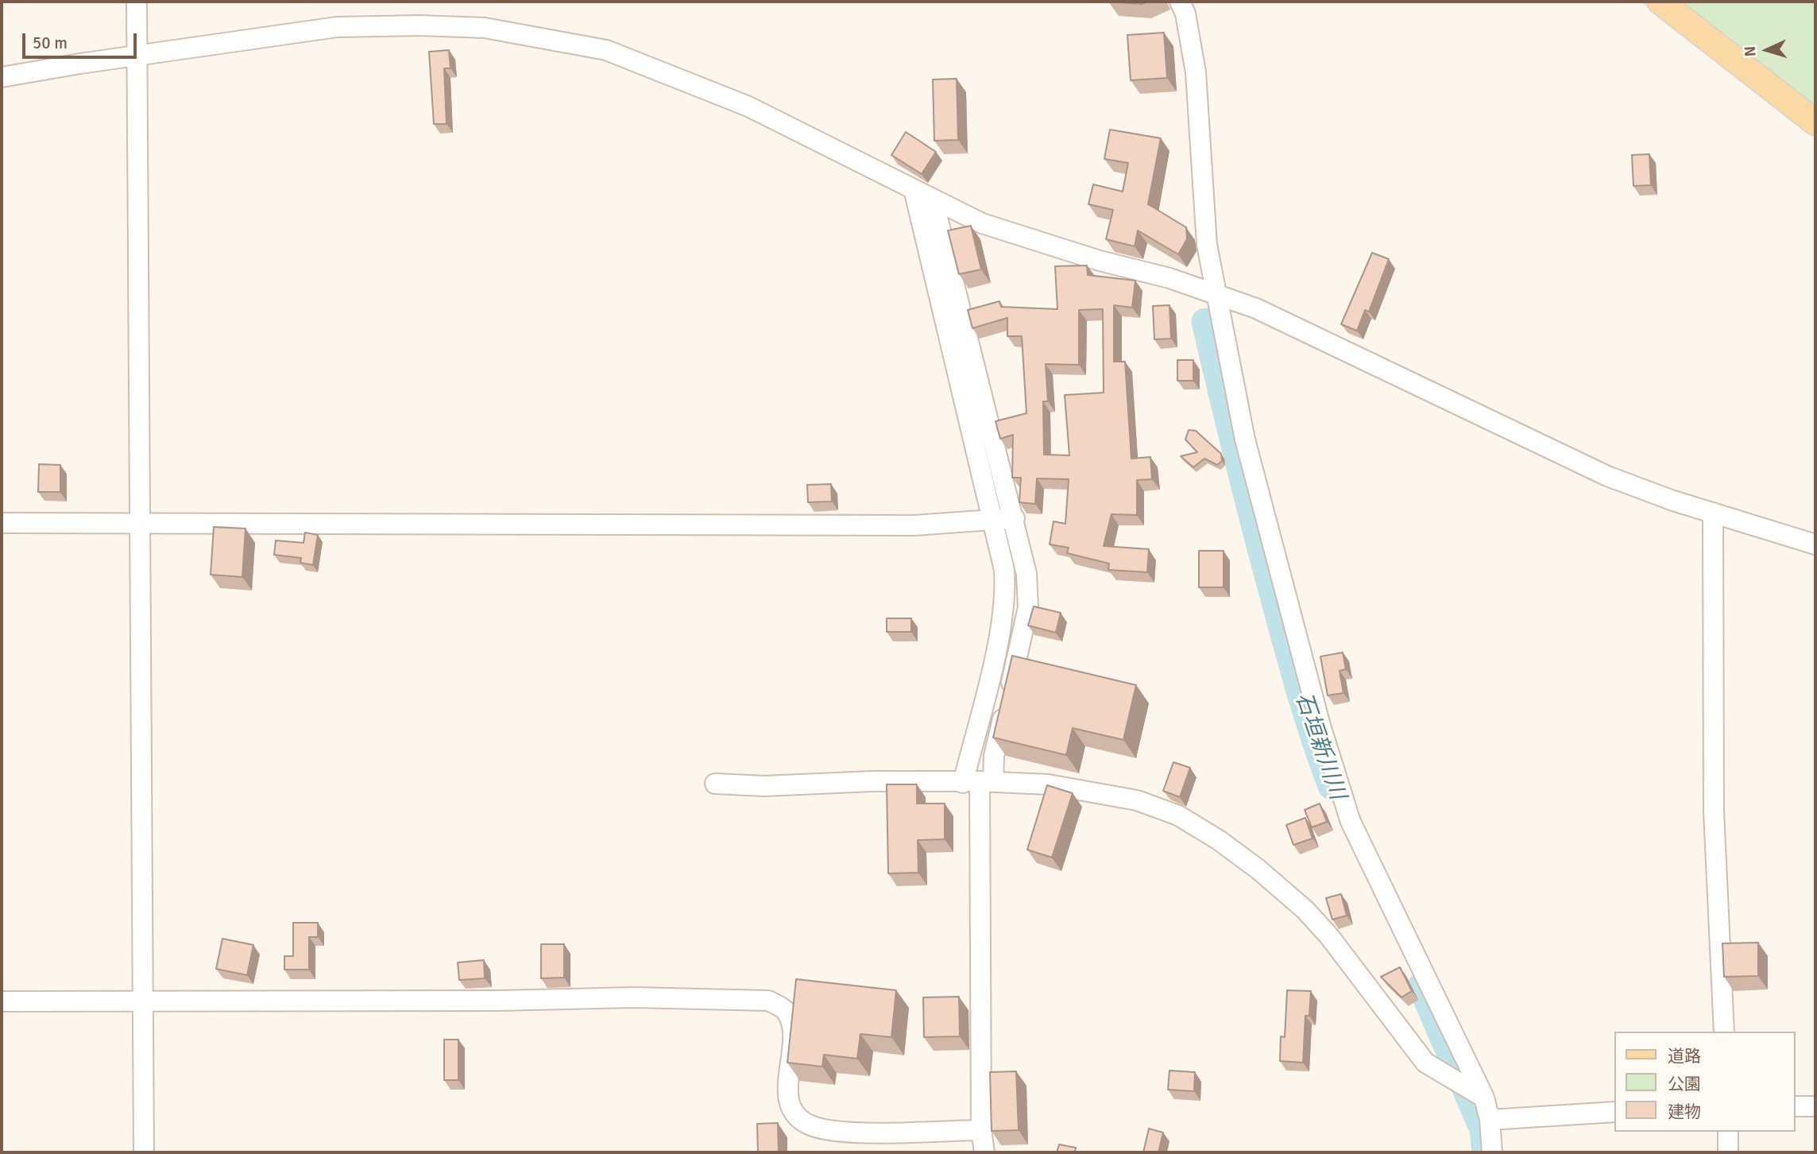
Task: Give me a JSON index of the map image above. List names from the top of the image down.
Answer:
{
  "water": ["石垣新川川"],
  "legend": ["道路", "公園", "建物"],
  "scale_bar": "50 m",
  "north": "left"
}
